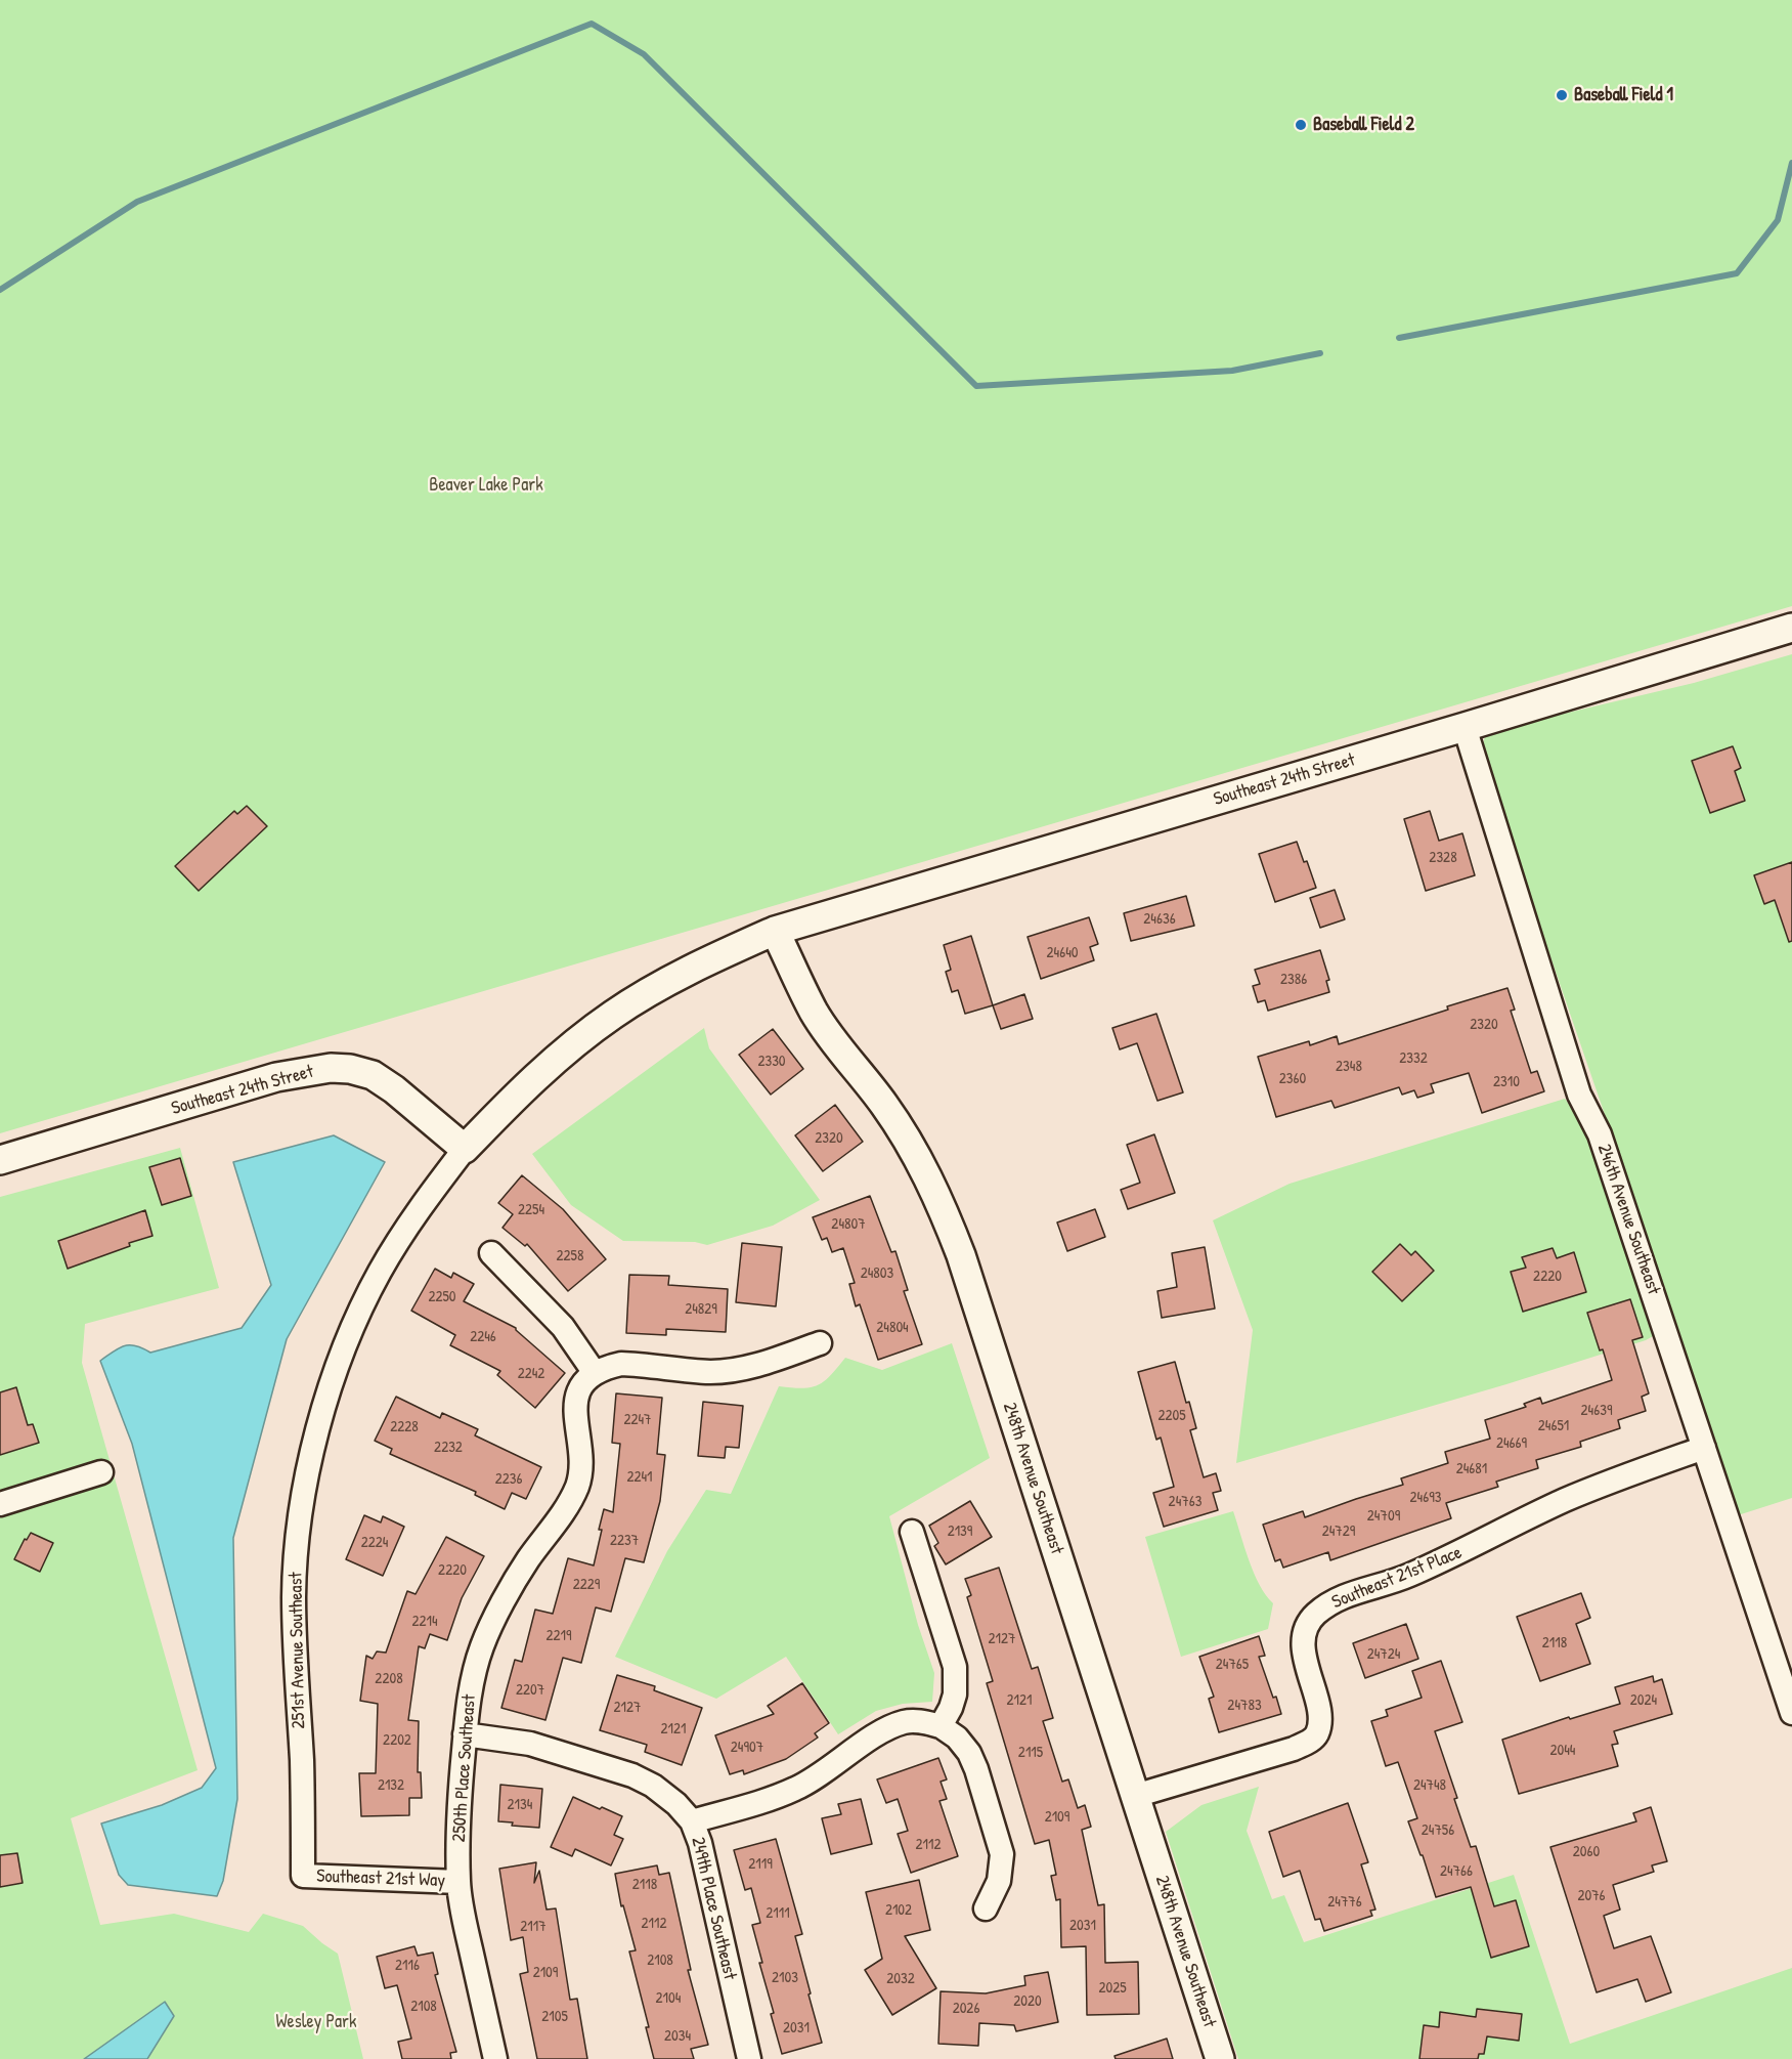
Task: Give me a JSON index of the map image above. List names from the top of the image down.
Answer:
{
  "streets": {
    "street": [
      "Southeast 24th Street",
      "246th Avenue Southeast",
      "248th Avenue Southeast",
      "Southeast 21st Place",
      "251st Avenue Southeast",
      "250th Place Southeast",
      "Southeast 21st Way",
      "249th Place Southeast"
    ]
  },
  "crossings": [
    ["Southeast 24th Street", "246th Avenue Southeast"],
    ["Southeast 24th Street", "248th Avenue Southeast"],
    ["Southeast 24th Street", "251st Avenue Southeast"],
    ["246th Avenue Southeast", "Southeast 21st Place"],
    ["248th Avenue Southeast", "Southeast 21st Place"],
    ["248th Avenue Southeast", "251st Avenue Southeast"],
    ["251st Avenue Southeast", "Southeast 21st Way"],
    ["250th Place Southeast", "Southeast 21st Way"],
    ["250th Place Southeast", "249th Place Southeast"]
  ],
  "parks": ["Beaver Lake Park", "Wesley Park"],
  "places": ["Baseball Field 1", "Baseball Field 2"],
  "house_numbers": [
    "2328",
    "24636",
    "24640",
    "2386",
    "2320",
    "2332",
    "2330",
    "2348",
    "2360",
    "2310",
    "2320",
    "2254",
    "24807",
    "2258",
    "24803",
    "2220",
    "2250",
    "24829",
    "24804",
    "2246",
    "2242",
    "24639",
    "2205",
    "2247",
    "24651",
    "2228",
    "24669",
    "2232",
    "24681",
    "2241",
    "2236",
    "24693",
    "24763",
    "24709",
    "2139",
    "24729",
    "2237",
    "2224",
    "2220",
    "2229",
    "2214",
    "2219",
    "2127",
    "2118",
    "24724",
    "24765",
    "2208",
    "2207",
    "2121",
    "2024",
    "24783",
    "2127",
    "2121",
    "2202",
    "24907",
    "2044",
    "2115",
    "2132",
    "24748",
    "2134",
    "2109",
    "24756",
    "2112",
    "2060",
    "2119",
    "24766",
    "2118",
    "2076",
    "24776",
    "2102",
    "2111",
    "2112",
    "2031",
    "2117",
    "2108",
    "2116",
    "2109",
    "2103",
    "2032",
    "2025",
    "2104",
    "2020",
    "2108",
    "2026",
    "2105",
    "2031",
    "2034"
  ]
}
